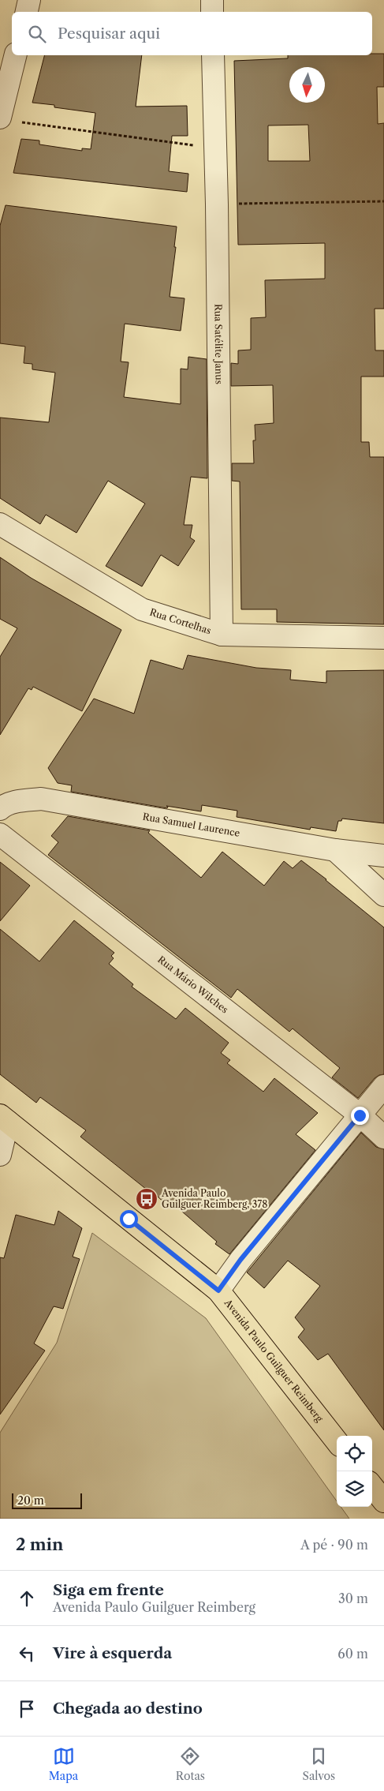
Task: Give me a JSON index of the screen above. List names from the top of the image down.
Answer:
{
  "streets": {
    "main road": ["Avenida Paulo Guilguer Reimberg"],
    "street": [
      "Rua Satélite Janus",
      "Rua Cortelhas",
      "Rua Samuel Laurence",
      "Rua Mário Wilches"
    ]
  },
  "crossings": [
    ["Rua Satélite Janus", "Rua Cortelhas"]
  ],
  "places": {
    "bus stop": ["Avenida Paulo Guilguer Reimberg, 378"]
  },
  "scale_bar": "20 m",
  "north": "bottom",
  "page": {
    "search": "Pesquisar aqui",
    "scale": "20 m",
    "heading": ["2 min", "A pé · 90 m"],
    "list": [
      ["Siga em frente", "Avenida Paulo Guilguer Reimberg", "30 m"],
      ["Vire à esquerda", "60 m"],
      "Chegada ao destino"
    ],
    "nav": ["Mapa", "Rotas", "Salvos"]
  }
}
